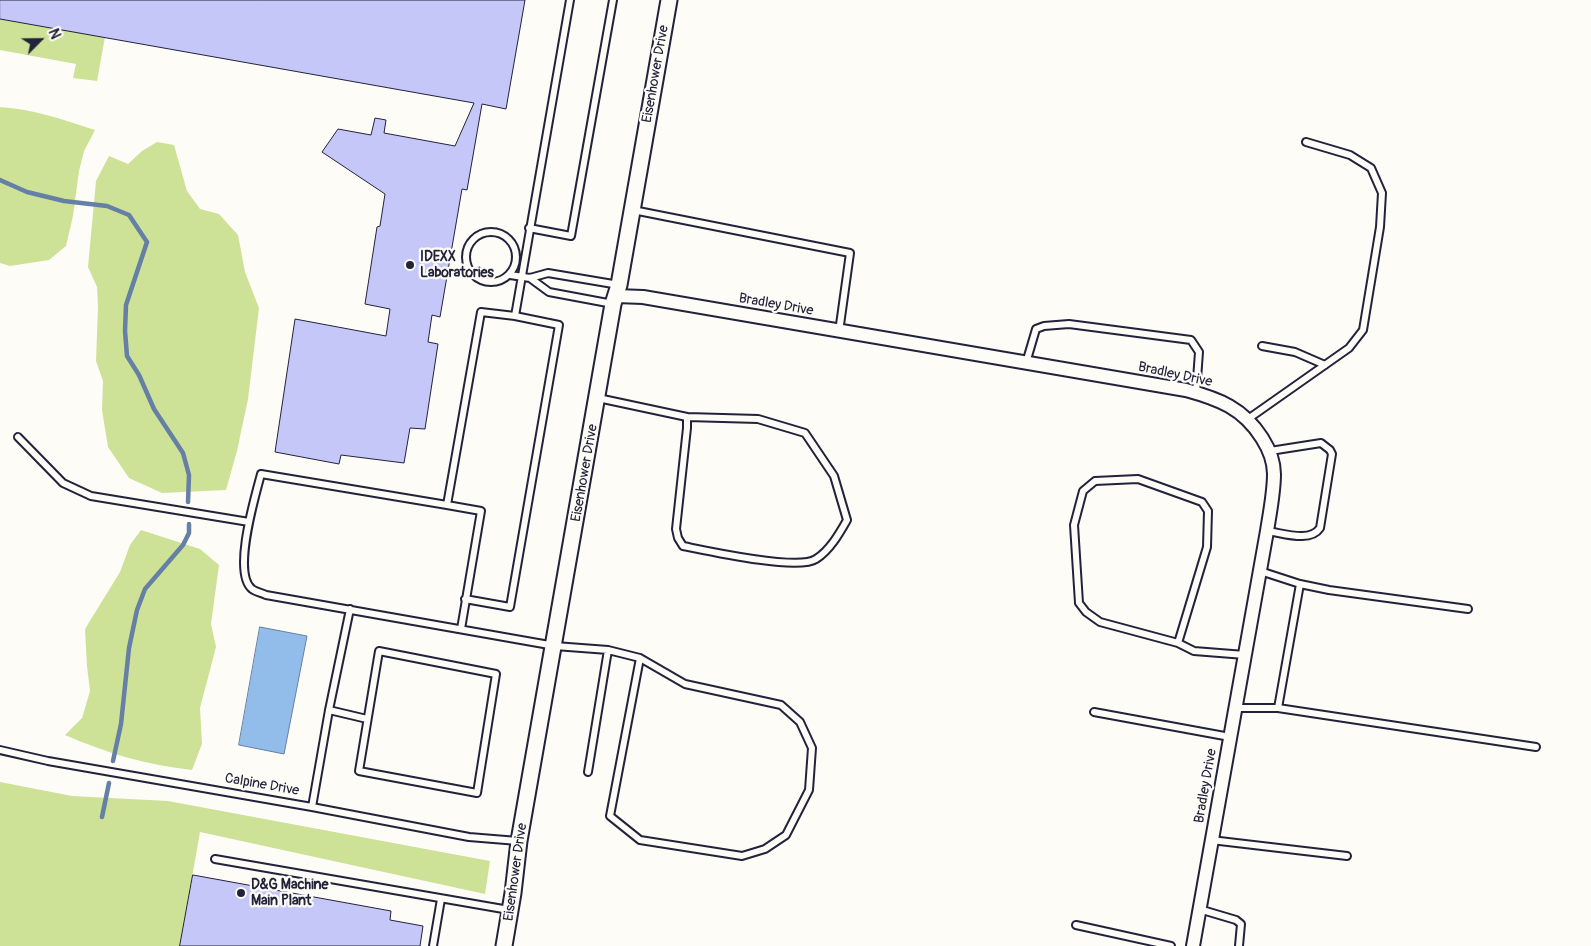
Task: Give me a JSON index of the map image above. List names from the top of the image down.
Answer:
{
  "streets": {
    "street": ["Eisenhower Drive", "Bradley Drive"],
    "lane": ["Calpine Drive"]
  },
  "crossings": [
    ["Eisenhower Drive", "Bradley Drive"],
    ["Eisenhower Drive", "Calpine Drive"]
  ],
  "places": ["IDEXX Laboratories", "D&G Machine Main Plant"],
  "north": "top right"
}
